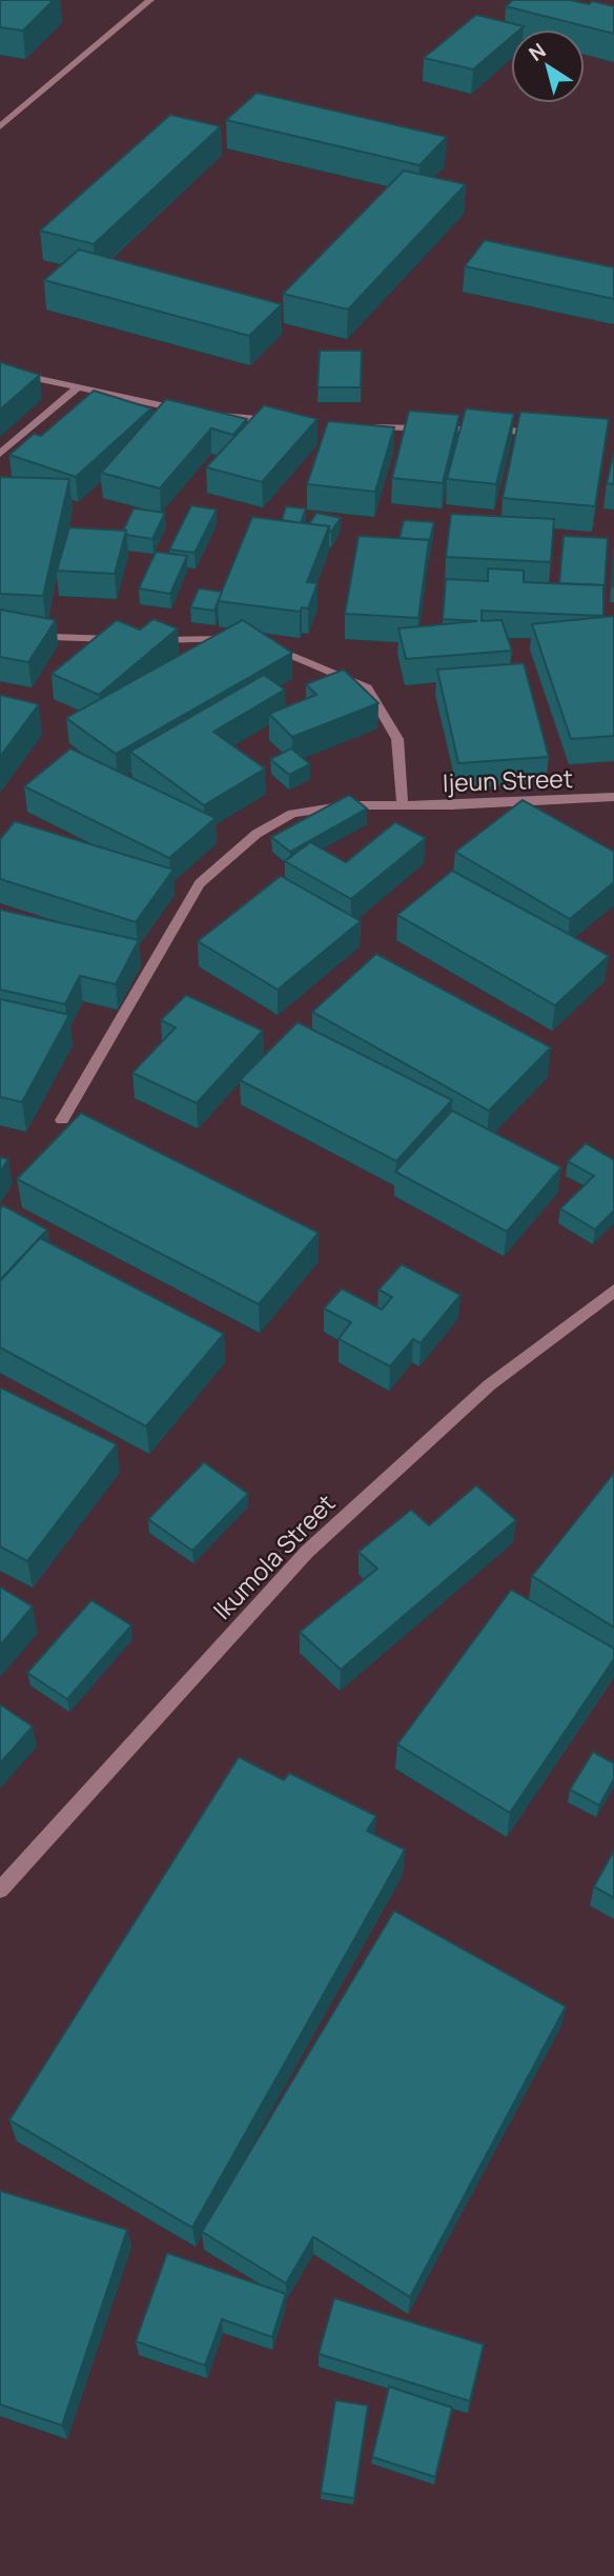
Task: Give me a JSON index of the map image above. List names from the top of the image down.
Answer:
{
  "streets": {
    "street": ["Ijeun Street", "Ikumola Street"]
  },
  "north": "top left"
}
